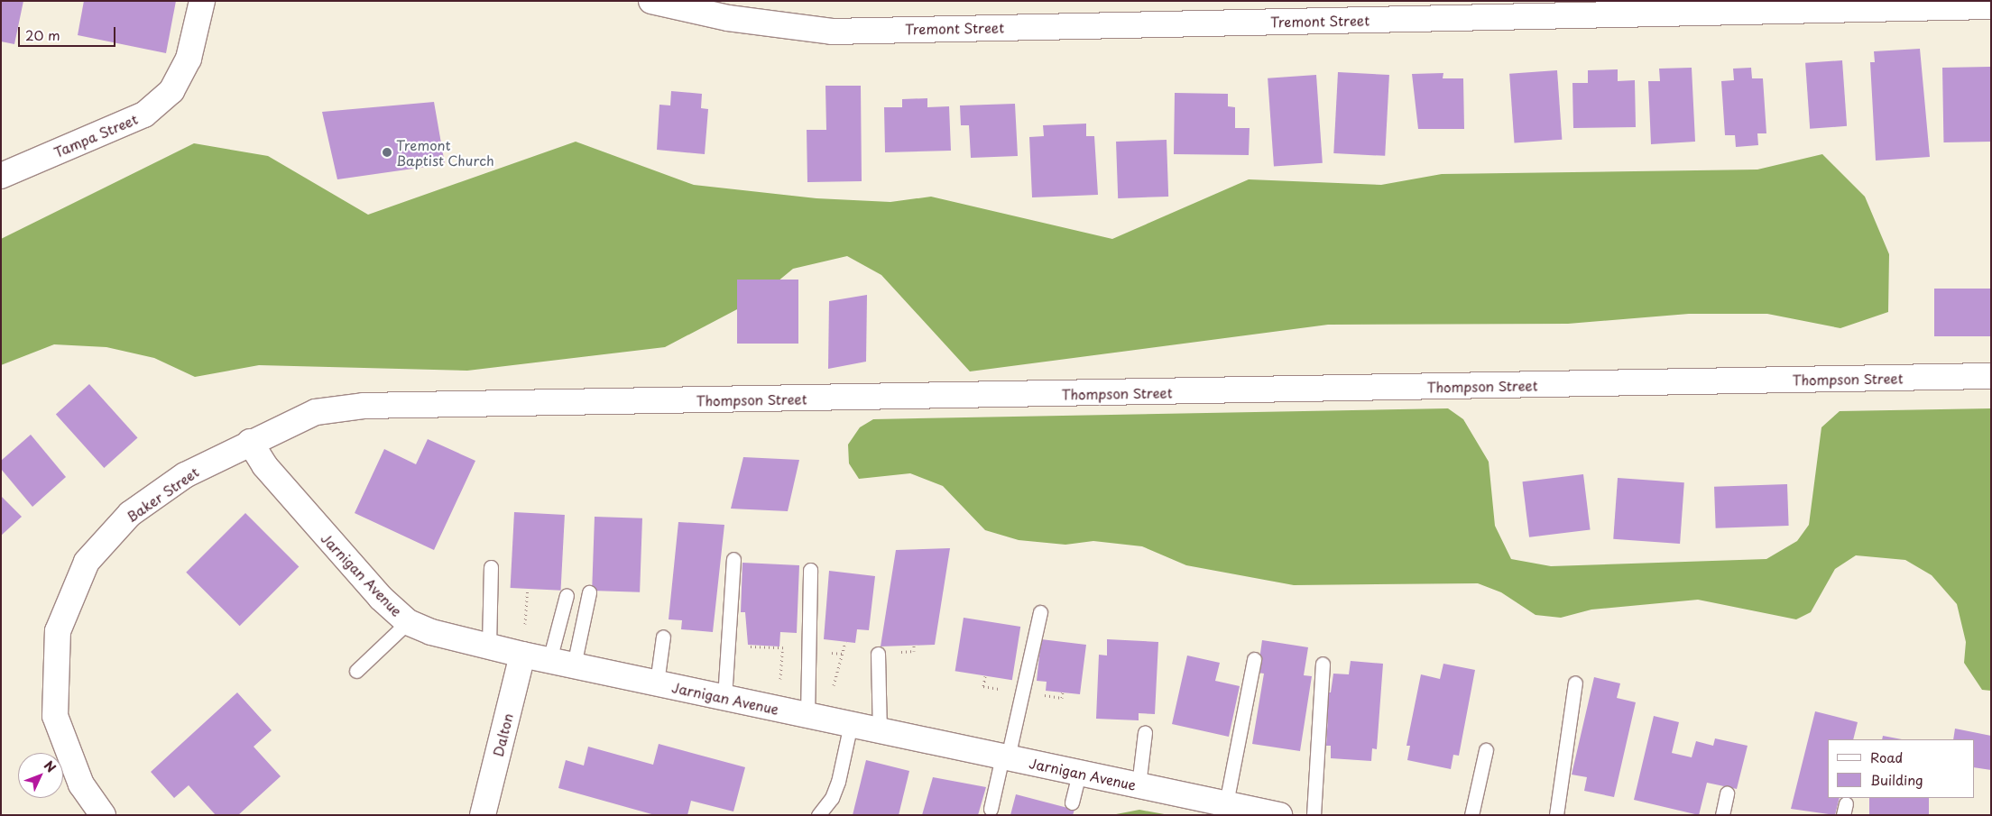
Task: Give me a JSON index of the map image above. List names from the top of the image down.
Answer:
{
  "streets": {
    "street": [
      "Tremont Street",
      "Tampa Street",
      "Thompson Street",
      "Baker Street",
      "Jarnigan Avenue",
      "Dalton"
    ]
  },
  "crossings": [
    ["Thompson Street", "Baker Street"],
    ["Thompson Street", "Jarnigan Avenue"],
    ["Baker Street", "Jarnigan Avenue"],
    ["Jarnigan Avenue", "Dalton"]
  ],
  "places": ["Tremont Baptist Church"],
  "legend": ["Road", "Building"],
  "scale_bar": "20 m",
  "north": "top right"
}
